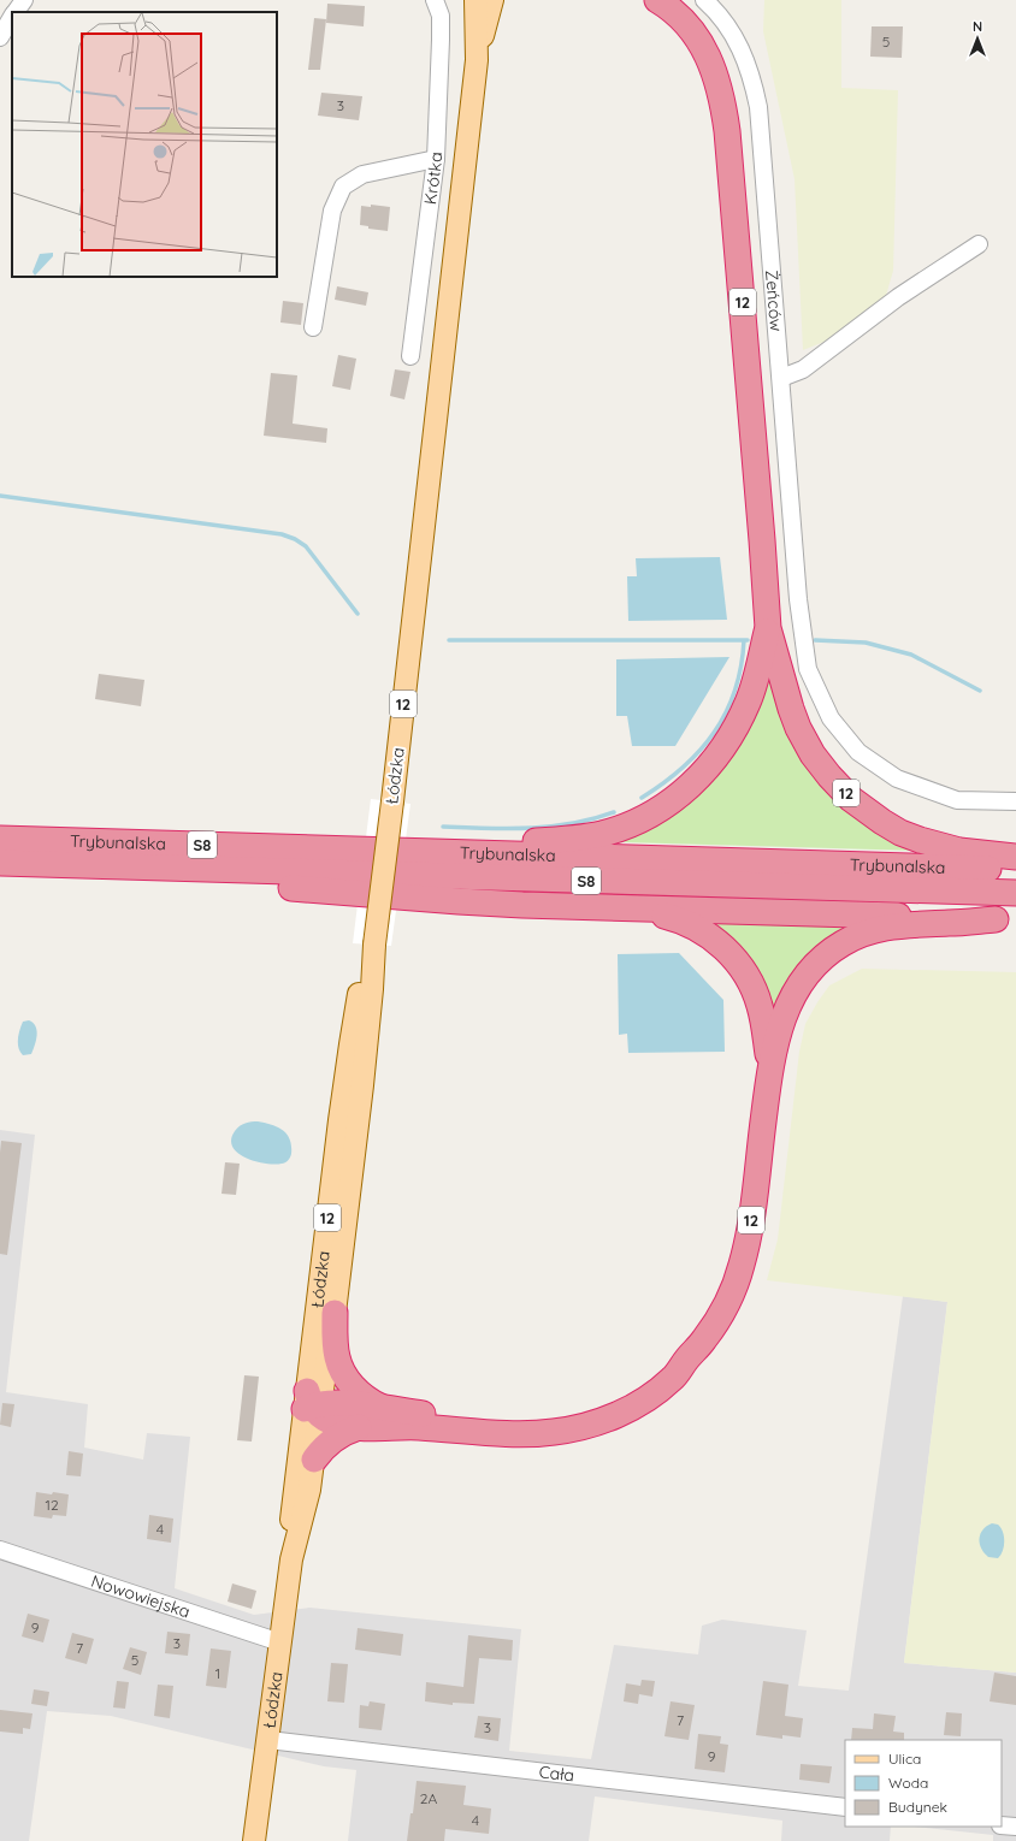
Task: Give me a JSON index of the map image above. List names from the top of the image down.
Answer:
{
  "streets": {
    "highway": ["12", "Trybunalska", "S8"],
    "main road": ["Łódzka"],
    "street": [
      "Krótka",
      "Żeńców",
      "Nowowiejska",
      "Cała"
    ]
  },
  "crossings": [
    ["12", "Łódzka"],
    ["Łódzka", "Nowowiejska"],
    ["Łódzka", "Cała"]
  ],
  "house_numbers": [
    "5",
    "3",
    "12",
    "4",
    "9",
    "3",
    "7",
    "5",
    "1",
    "7",
    "3",
    "9",
    "2A",
    "4"
  ],
  "legend": ["Ulica", "Woda", "Budynek"],
  "north": "top"
}
